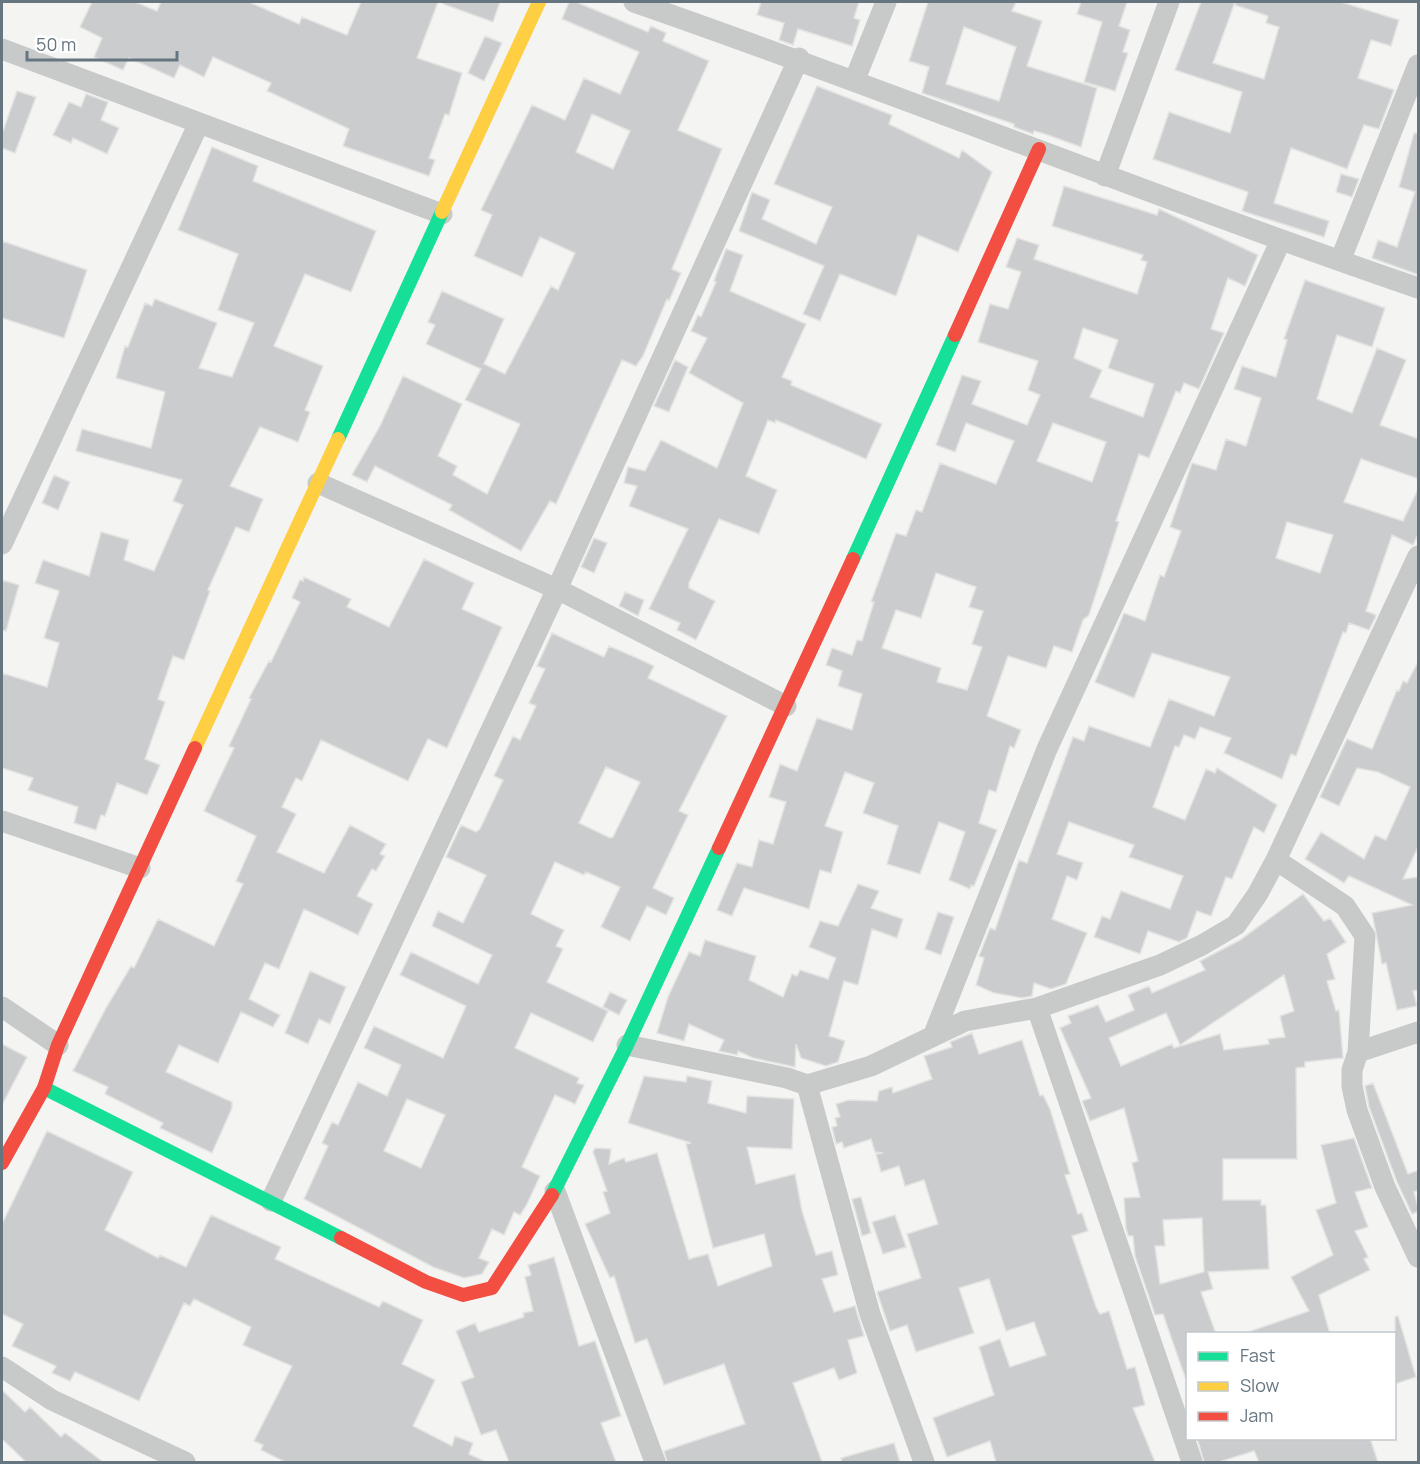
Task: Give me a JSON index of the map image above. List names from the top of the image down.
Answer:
{
  "legend": ["Fast", "Slow", "Jam"],
  "scale_bar": "50 m"
}
